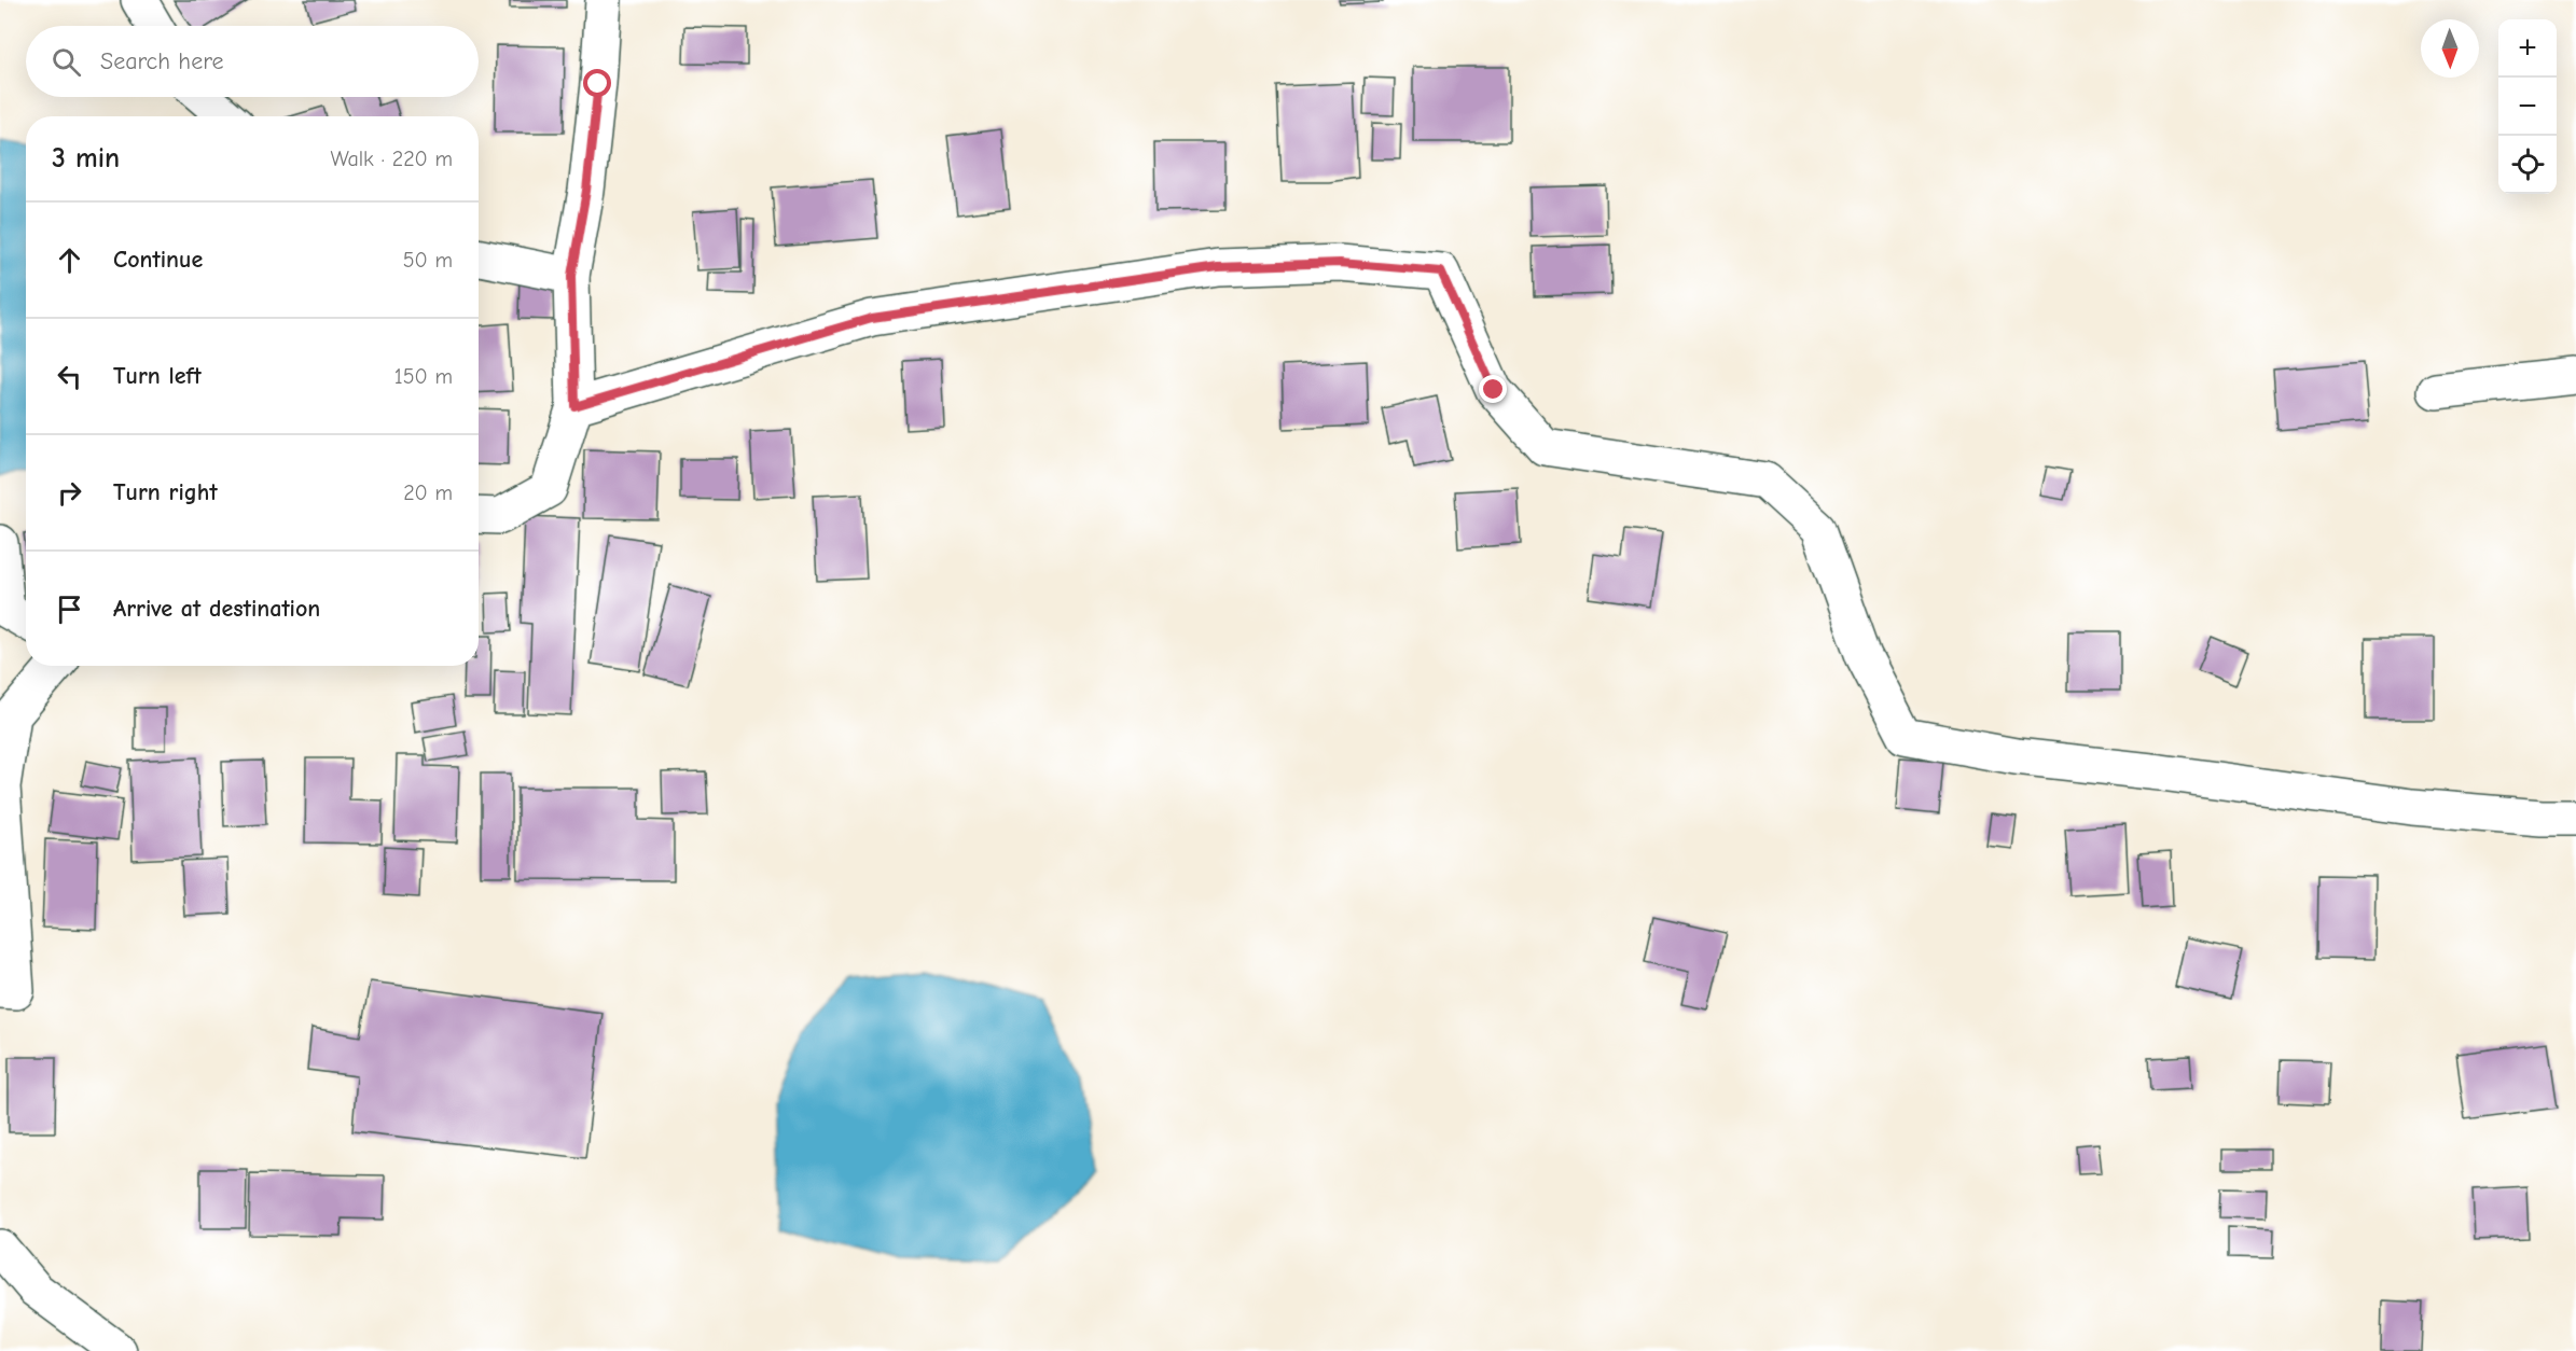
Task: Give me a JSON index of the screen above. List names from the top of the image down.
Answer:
{
  "north": "bottom",
  "page": {
    "map_buttons": ["+", "−"],
    "search": "Search here",
    "heading": ["3 min", "Walk · 220 m"],
    "list": [
      ["Continue", "50 m"],
      ["Turn left", "150 m"],
      ["Turn right", "20 m"],
      "Arrive at destination"
    ]
  }
}
